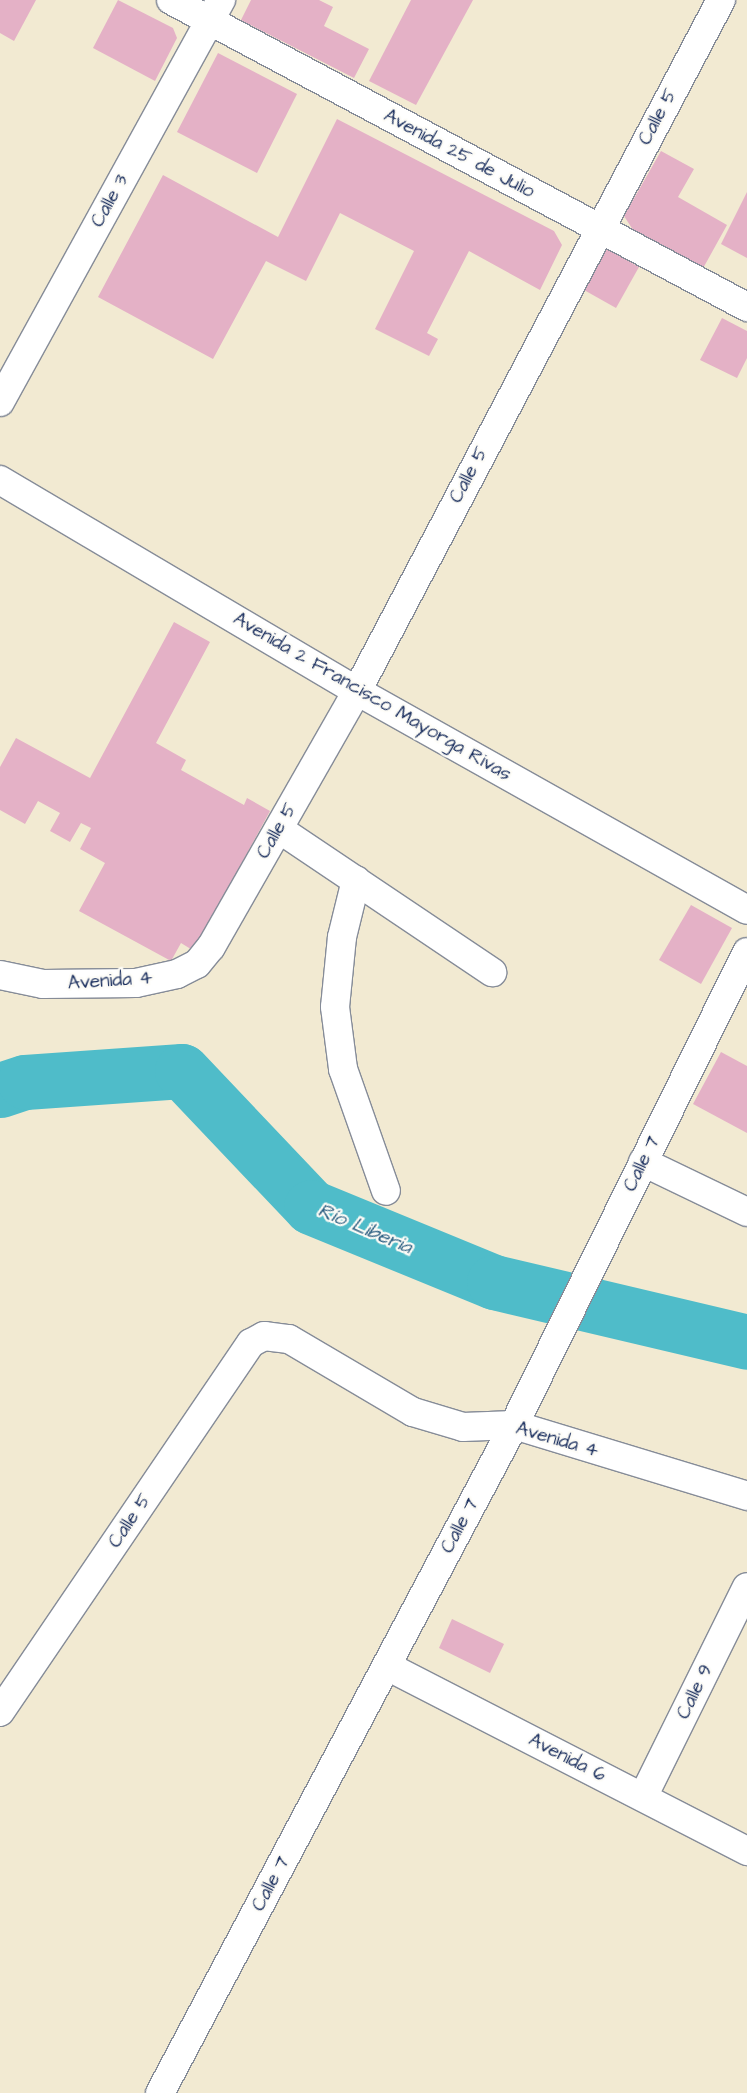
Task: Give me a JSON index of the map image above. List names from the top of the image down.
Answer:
{
  "streets": {
    "street": [
      "Calle 5",
      "Avenida 25 de Julio",
      "Calle 3",
      "Avenida 2 Francisco Mayorga Rivas",
      "Avenida 4",
      "Calle 7",
      "Calle 9",
      "Avenida 6"
    ]
  },
  "crossings": [
    ["Calle 5", "Avenida 25 de Julio"],
    ["Calle 5", "Avenida 2 Francisco Mayorga Rivas"],
    ["Calle 5", "Avenida 4"],
    ["Avenida 25 de Julio", "Calle 3"],
    ["Avenida 4", "Calle 7"],
    ["Calle 7", "Avenida 6"],
    ["Calle 9", "Avenida 6"]
  ],
  "water": ["Río Liberia"]
}
